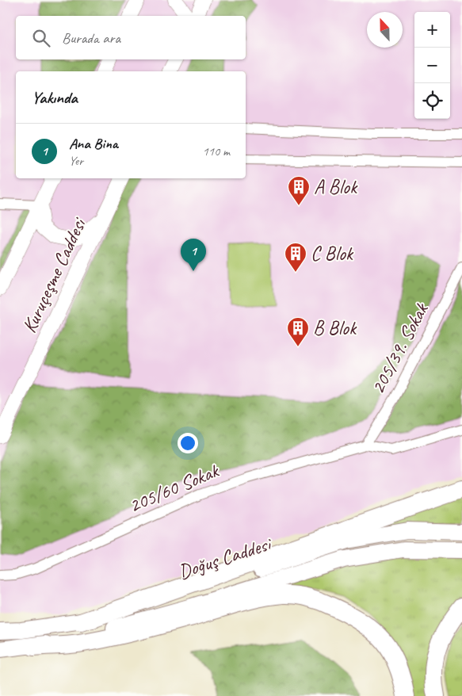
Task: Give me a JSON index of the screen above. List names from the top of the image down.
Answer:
{
  "streets": {
    "main road": ["Doğuş Caddesi"],
    "street": ["Kuruçeşme Caddesi", "205/39. Sokak", "205/60 Sokak"]
  },
  "crossings": [
    ["205/39. Sokak", "205/60 Sokak"]
  ],
  "places": {
    "building": ["A Blok", "C Blok", "B Blok"]
  },
  "north": "top",
  "page": {
    "map_buttons": ["+", "−"],
    "search": "Burada ara",
    "heading": "Yakında",
    "list": [
      {
        "mark": "1",
        "name": "Ana Bina",
        "note": "Yer",
        "value": "110 m"
      }
    ],
    "pins": "1"
  }
}
